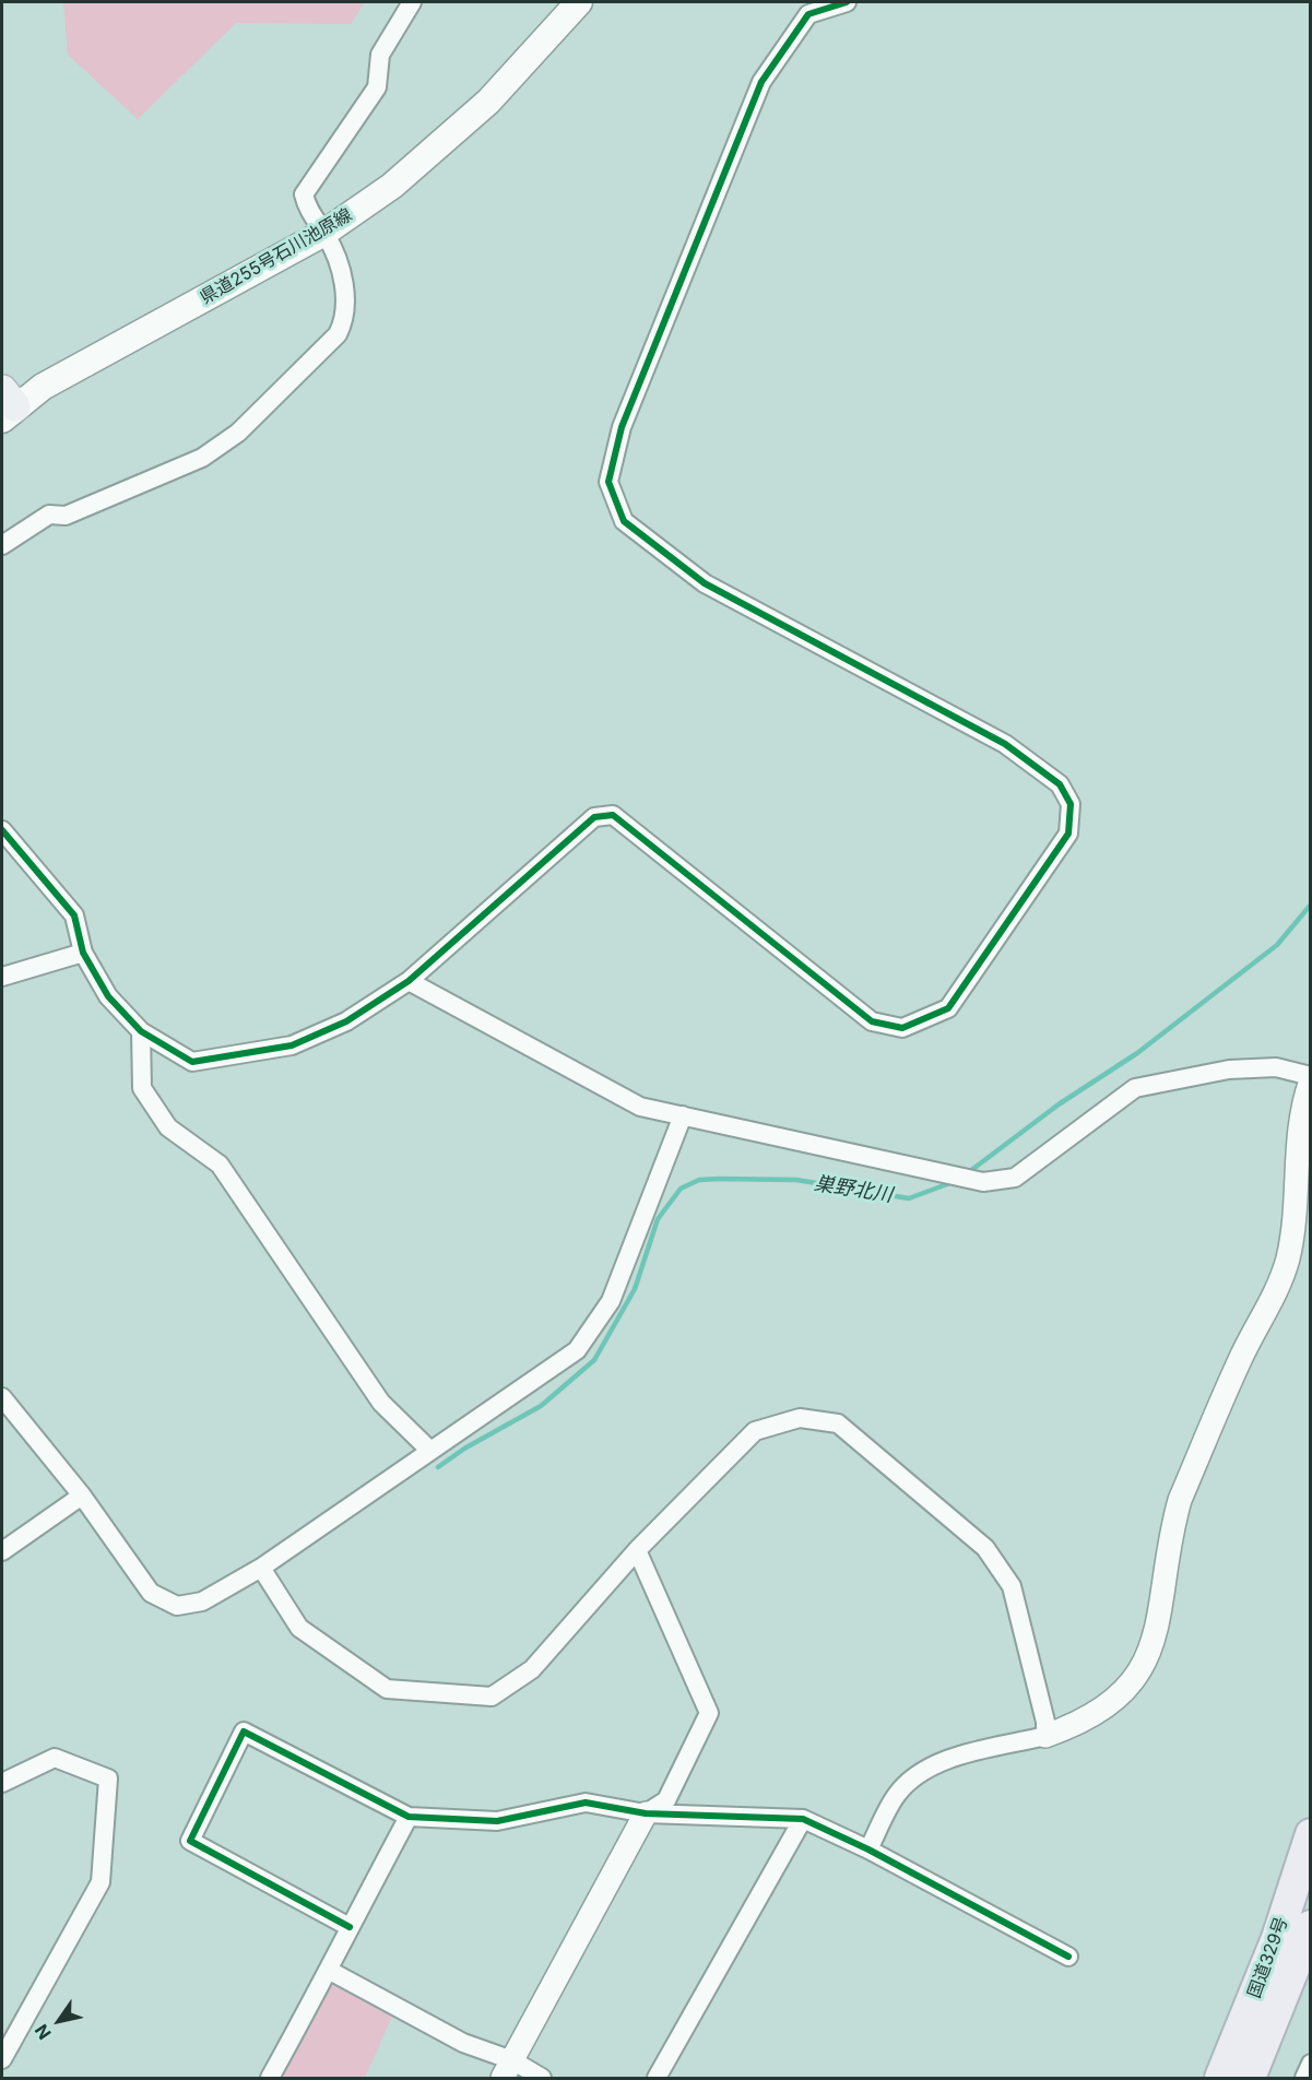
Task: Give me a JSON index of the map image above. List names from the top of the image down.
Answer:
{
  "streets": {
    "highway": ["国道329号"],
    "main road": ["県道255号石川池原線"]
  },
  "water": ["巣野北川"],
  "north": "bottom left"
}
